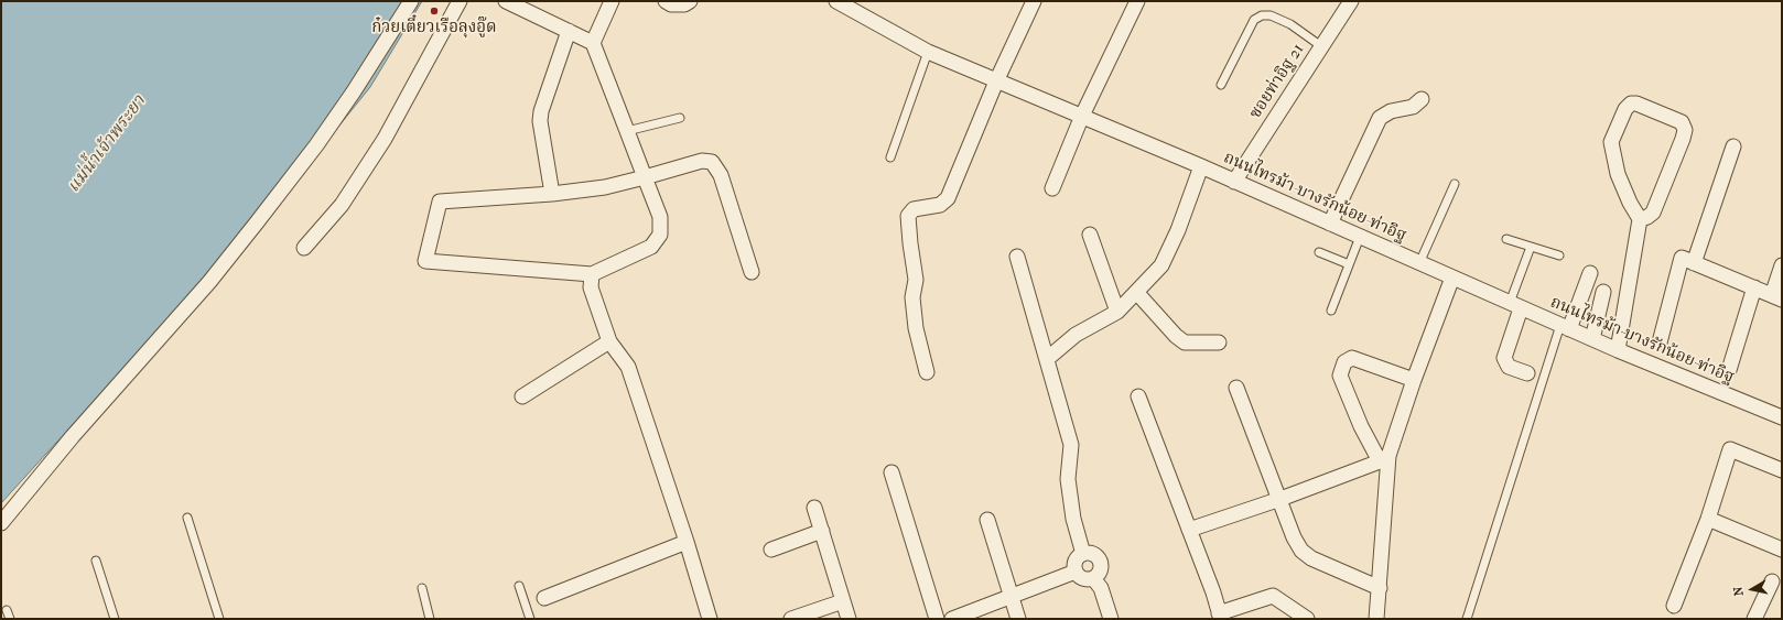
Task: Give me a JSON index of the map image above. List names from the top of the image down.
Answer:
{
  "streets": {
    "street": ["ซอยท่าอิฐ 21", "ถนนไทรม้า-บางรักน้อย-ท่าอิฐ"]
  },
  "crossings": [
    ["ซอยท่าอิฐ 21", "ถนนไทรม้า-บางรักน้อย-ท่าอิฐ"]
  ],
  "water": ["แม่น้ำเจ้าพระยา"],
  "places": ["ก๋วยเตี๋ยวเรือลุงอู๊ด"],
  "north": "left"
}
